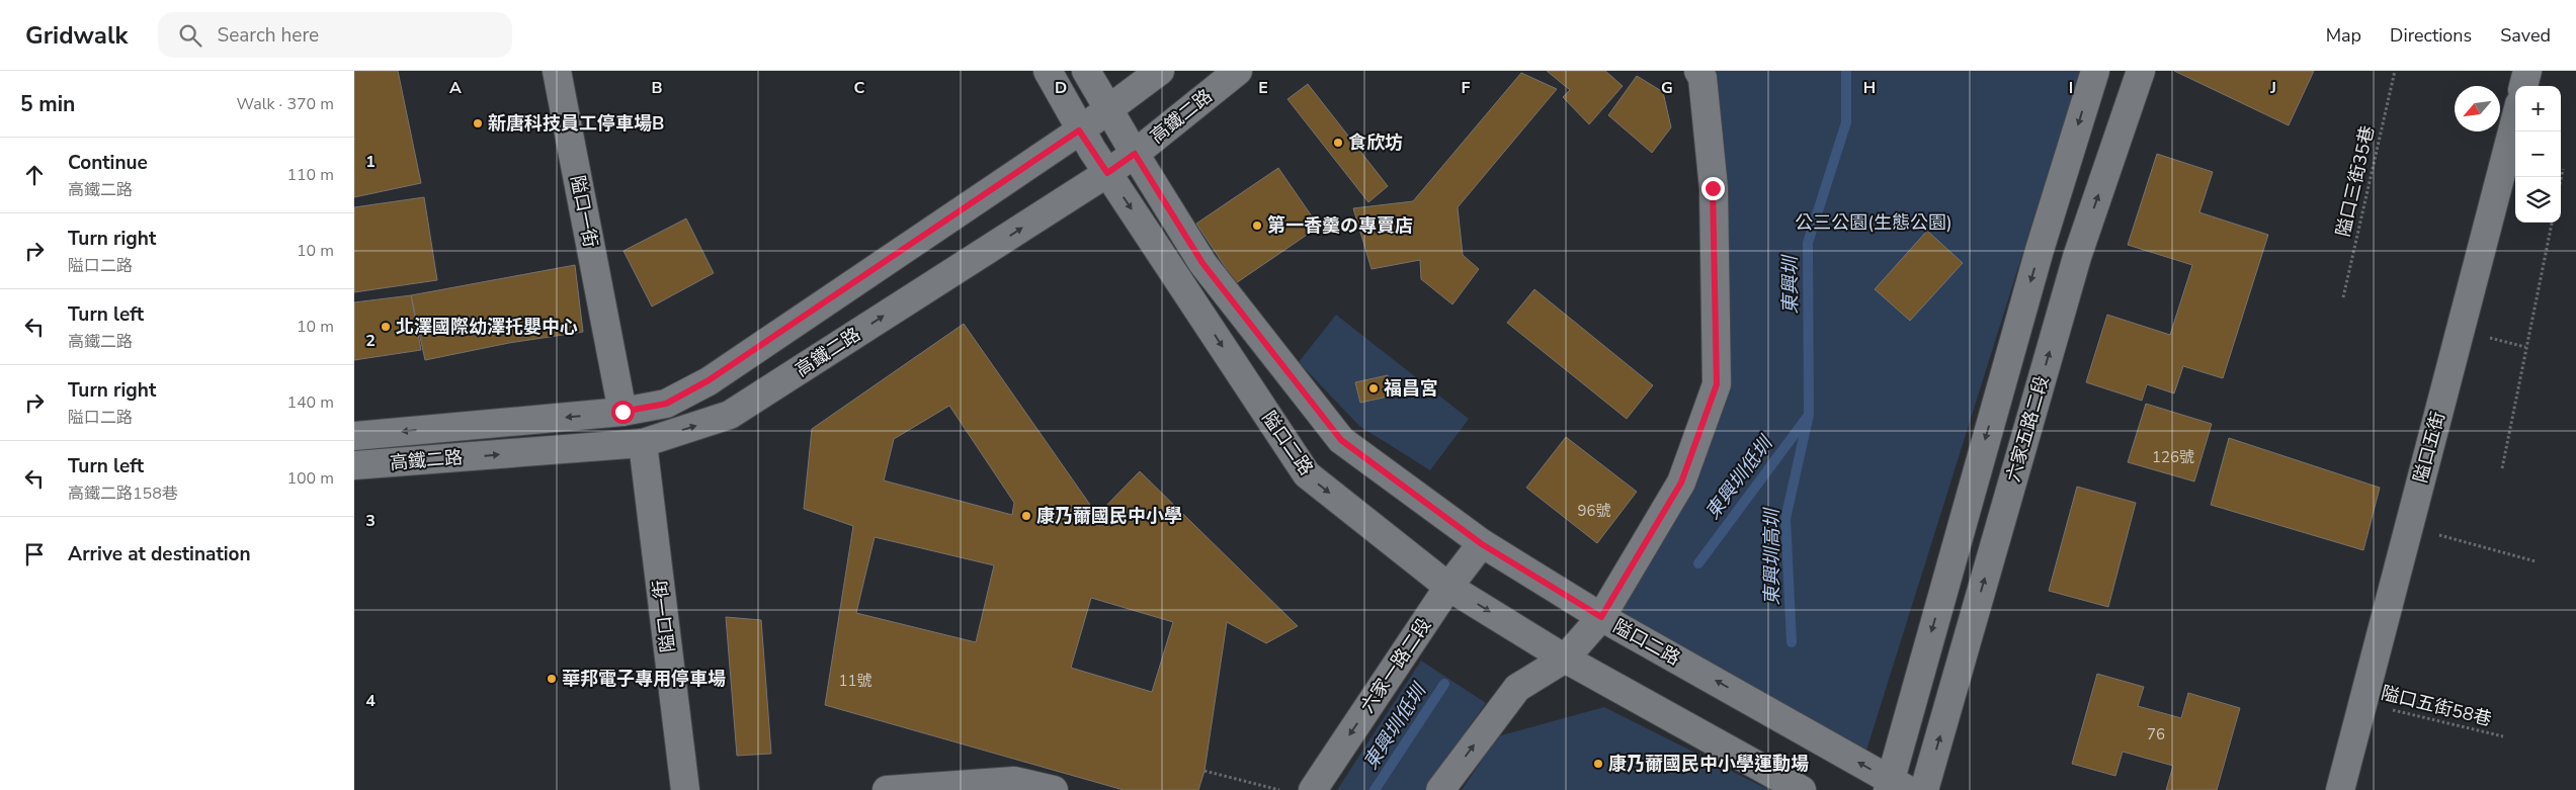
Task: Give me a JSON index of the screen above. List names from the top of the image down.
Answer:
{
  "streets": {
    "street": [
      "高鐵二路",
      "隘口一街",
      "六家五路二段",
      "隘口二路",
      "隘口五街",
      "六家一路二段"
    ],
    "path": ["隘口三街35巷", "隘口五街58巷"]
  },
  "crossings": [
    ["高鐵二路", "隘口一街"],
    ["高鐵二路", "隘口二路"],
    ["六家五路二段", "隘口二路"],
    ["隘口二路", "六家一路二段"],
    ["隘口五街", "隘口五街58巷"]
  ],
  "water": ["東興圳", "東興圳低圳", "東興圳高圳"],
  "parks": ["公三公園(生態公園)"],
  "places": [
    "新唐科技員工停車場B",
    "食欣坊",
    "第一香羹の專賣店",
    "北澤國際幼澤托嬰中心",
    "福昌宮",
    "康乃薾國民中小學",
    "華邦電子專用停車場",
    "康乃薾國民中小學運動場"
  ],
  "house_numbers": [
    "126號",
    "96號",
    "11號",
    "76"
  ],
  "north": "bottom left",
  "page": {
    "header": "Gridwalk",
    "search": "Search here",
    "nav": ["Map", "Directions", "Saved"],
    "heading": ["5 min", "Walk · 370 m"],
    "map_buttons": ["+", "−"],
    "list": [
      ["Continue", "高鐵二路", "110 m"],
      ["Turn right", "隘口二路", "10 m"],
      ["Turn left", "高鐵二路", "10 m"],
      ["Turn right", "隘口二路", "140 m"],
      ["Turn left", "高鐵二路158巷", "100 m"],
      "Arrive at destination"
    ]
  },
  "grid": {
    "columns": [
      "A",
      "B",
      "C",
      "D",
      "E",
      "F",
      "G",
      "H",
      "I",
      "J"
    ],
    "rows": [
      "1",
      "2",
      "3",
      "4"
    ]
  }
}
